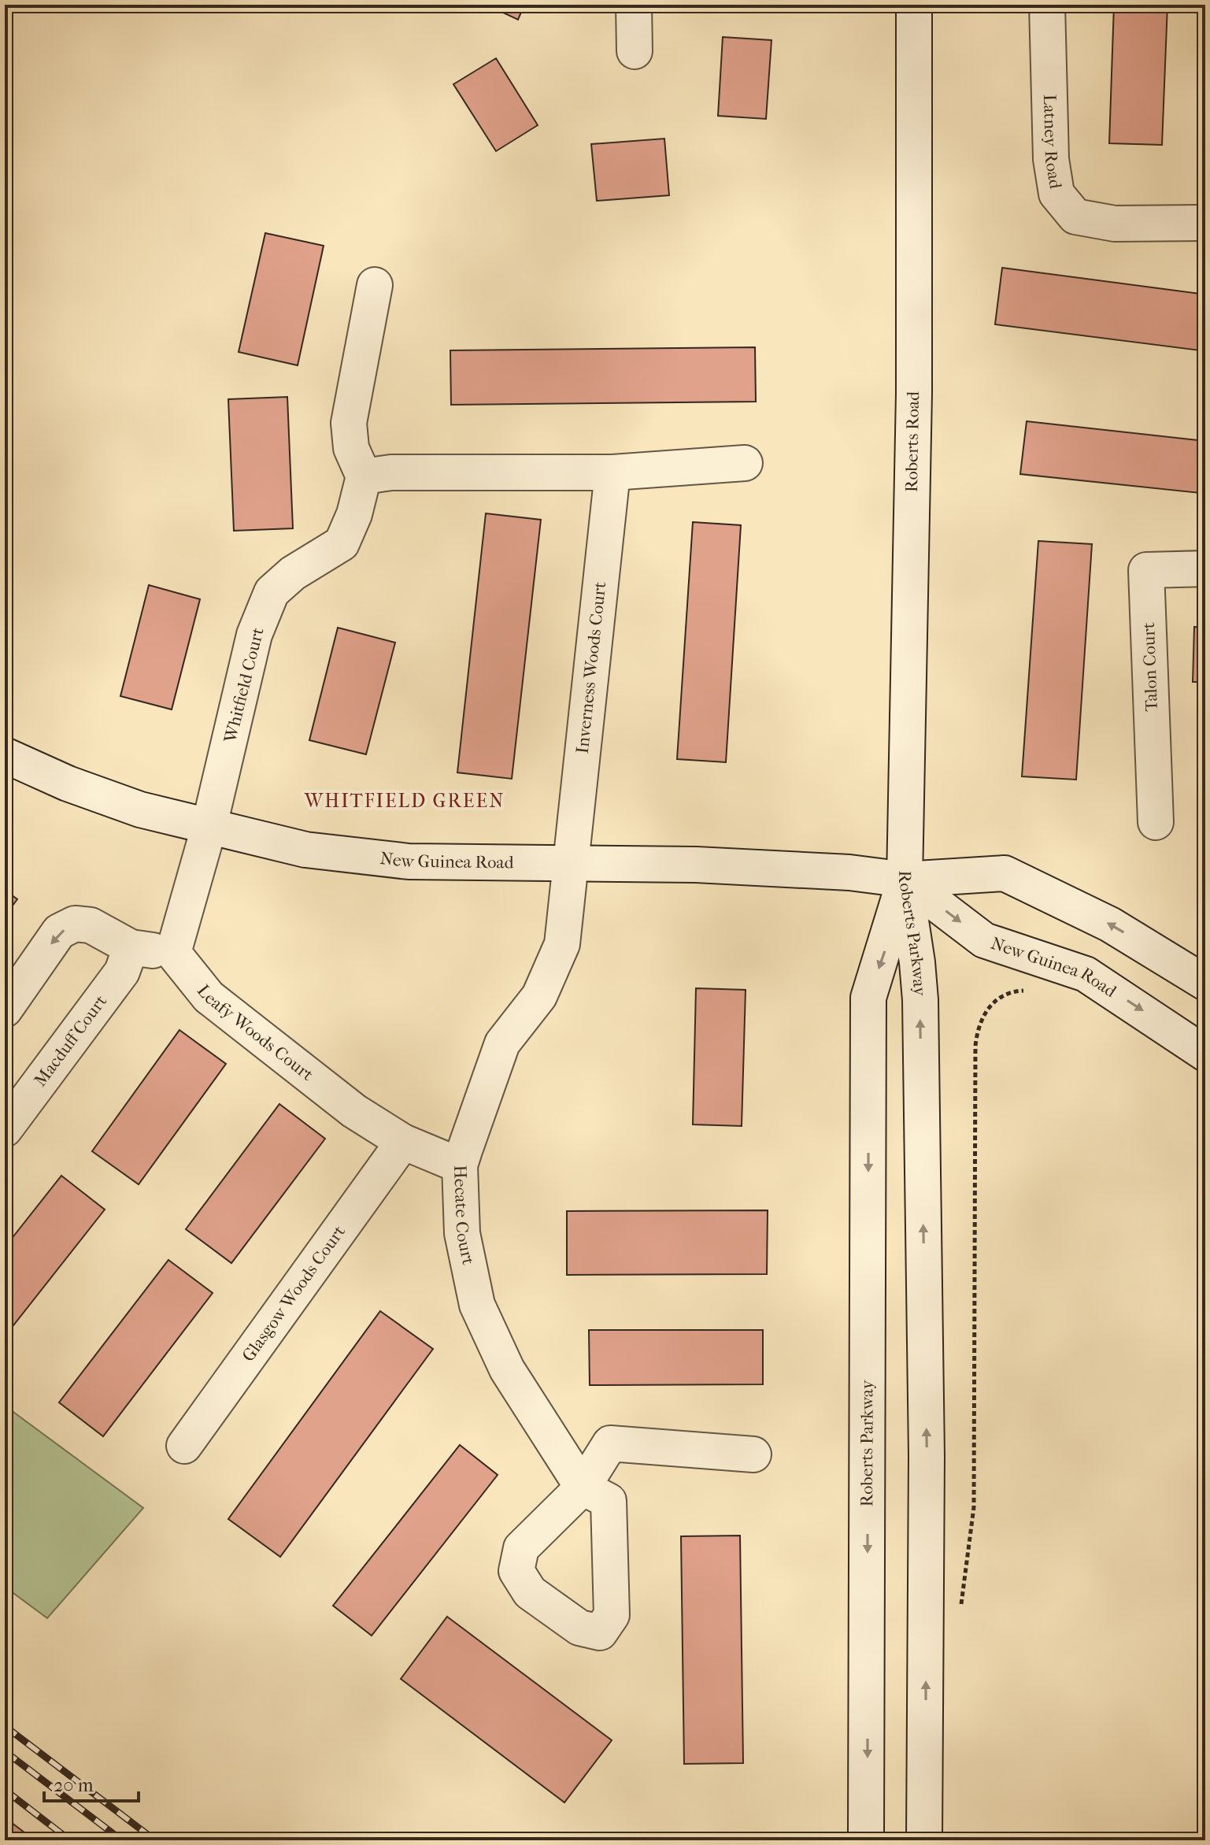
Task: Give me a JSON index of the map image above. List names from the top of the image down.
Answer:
{
  "streets": {
    "street": [
      "Latney Road",
      "Roberts Road",
      "Talon Court",
      "Inverness Woods Court",
      "Whitfield Court",
      "New Guinea Road",
      "Roberts Parkway",
      "Leafy Woods Court",
      "Macduff Court",
      "Hecate Court",
      "Glasgow Woods Court"
    ]
  },
  "crossings": [
    ["Roberts Road", "New Guinea Road"],
    ["Roberts Road", "Roberts Parkway"],
    ["Inverness Woods Court", "New Guinea Road"],
    ["Inverness Woods Court", "Hecate Court"],
    ["Whitfield Court", "New Guinea Road"],
    ["New Guinea Road", "Roberts Parkway"],
    ["New Guinea Road", "Hecate Court"],
    ["Leafy Woods Court", "Hecate Court"],
    ["Leafy Woods Court", "Glasgow Woods Court"]
  ],
  "districts": ["WHITFIELD GREEN"],
  "scale_bar": "20 m"
}
